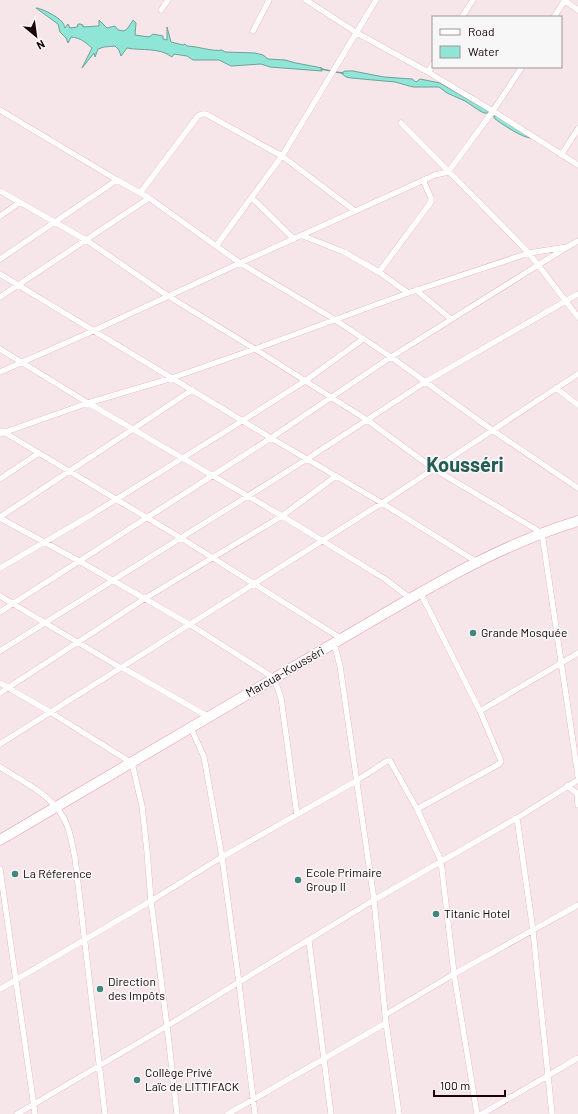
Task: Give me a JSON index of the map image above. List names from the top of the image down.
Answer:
{
  "streets": {
    "highway": ["Maroua-Kousséri"]
  },
  "districts": ["Kousséri"],
  "places": [
    "Grande Mosquée",
    "La Réference",
    "Ecole Primaire Group II",
    "Titanic Hotel",
    "Direction des Impôts",
    "Collège Privé Laïc de LITTIFACK"
  ],
  "legend": ["Road", "Water"],
  "scale_bar": "100 m",
  "north": "bottom right"
}
